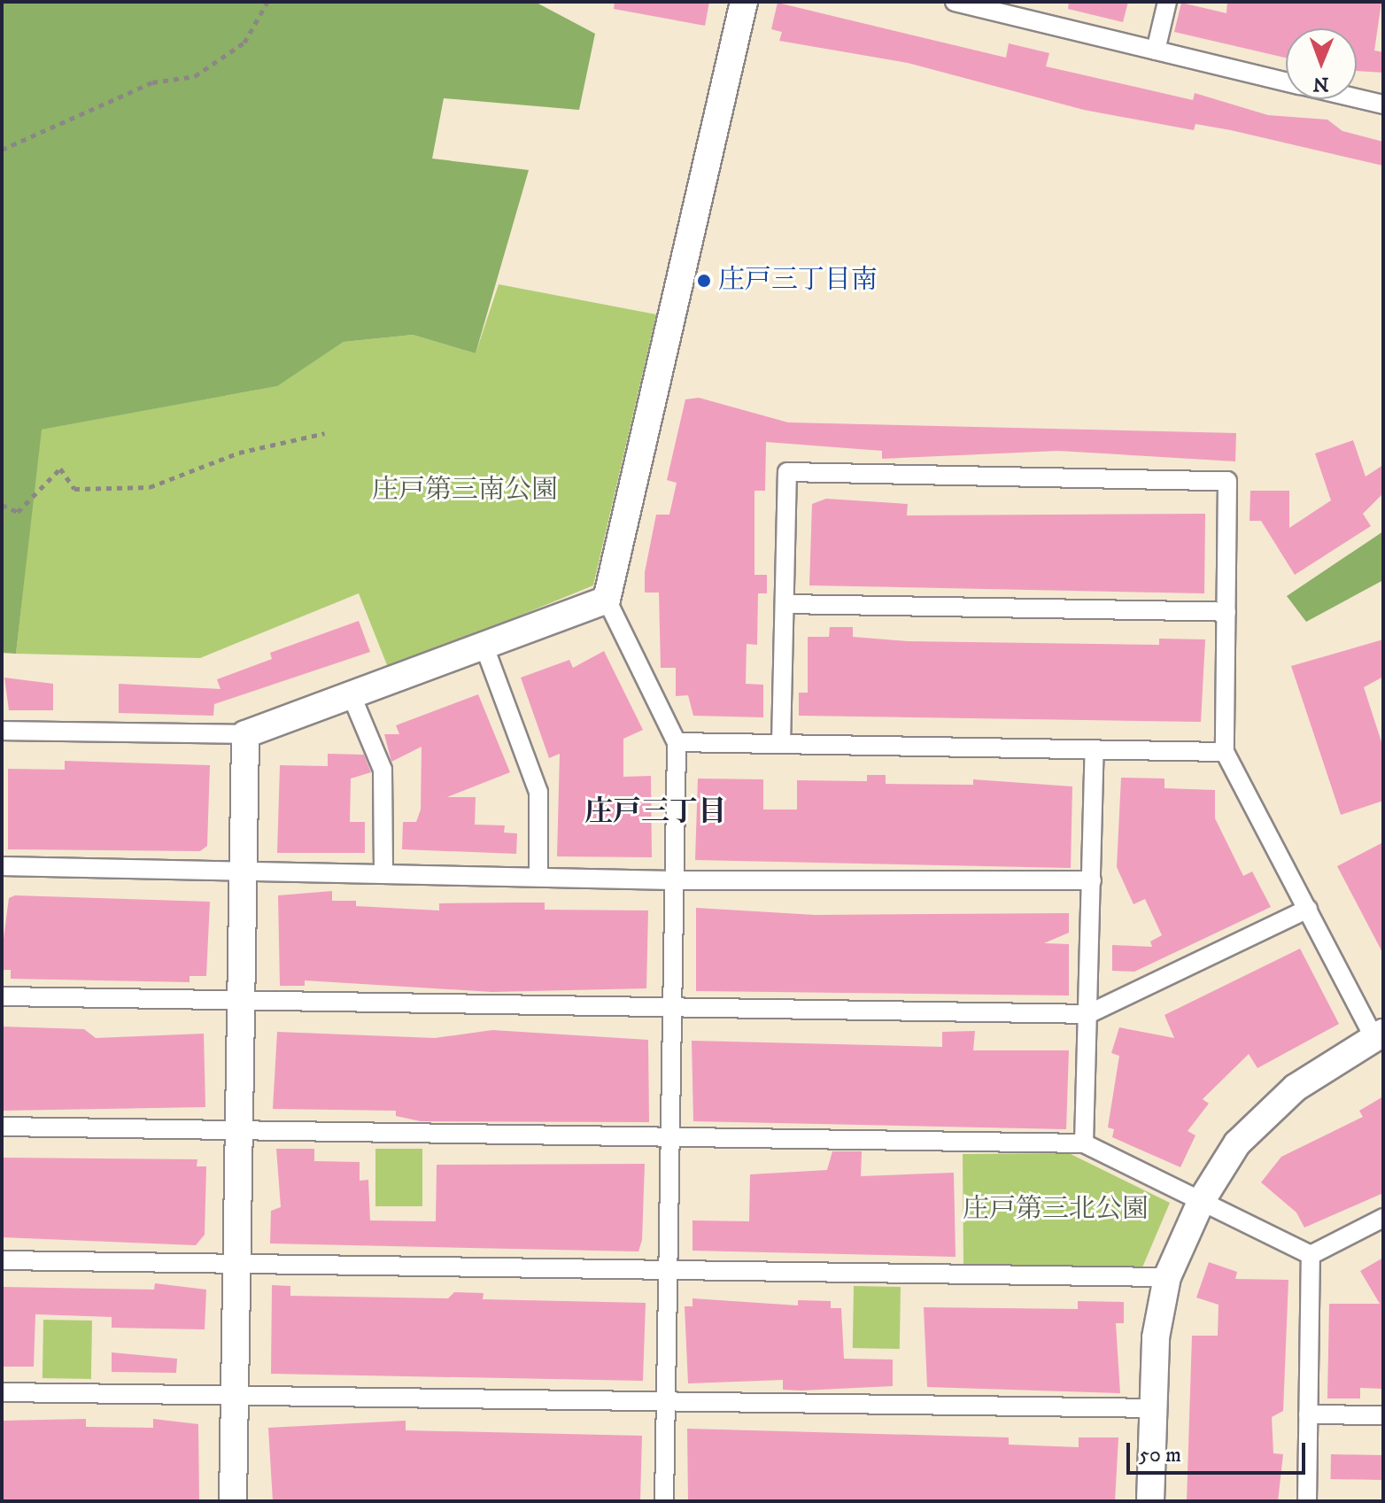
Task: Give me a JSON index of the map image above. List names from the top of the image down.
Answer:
{
  "districts": ["庄戸三丁目"],
  "parks": ["庄戸第三南公園", "庄戸第三北公園"],
  "places": ["庄戸三丁目南"],
  "scale_bar": "50 m",
  "north": "bottom"
}
